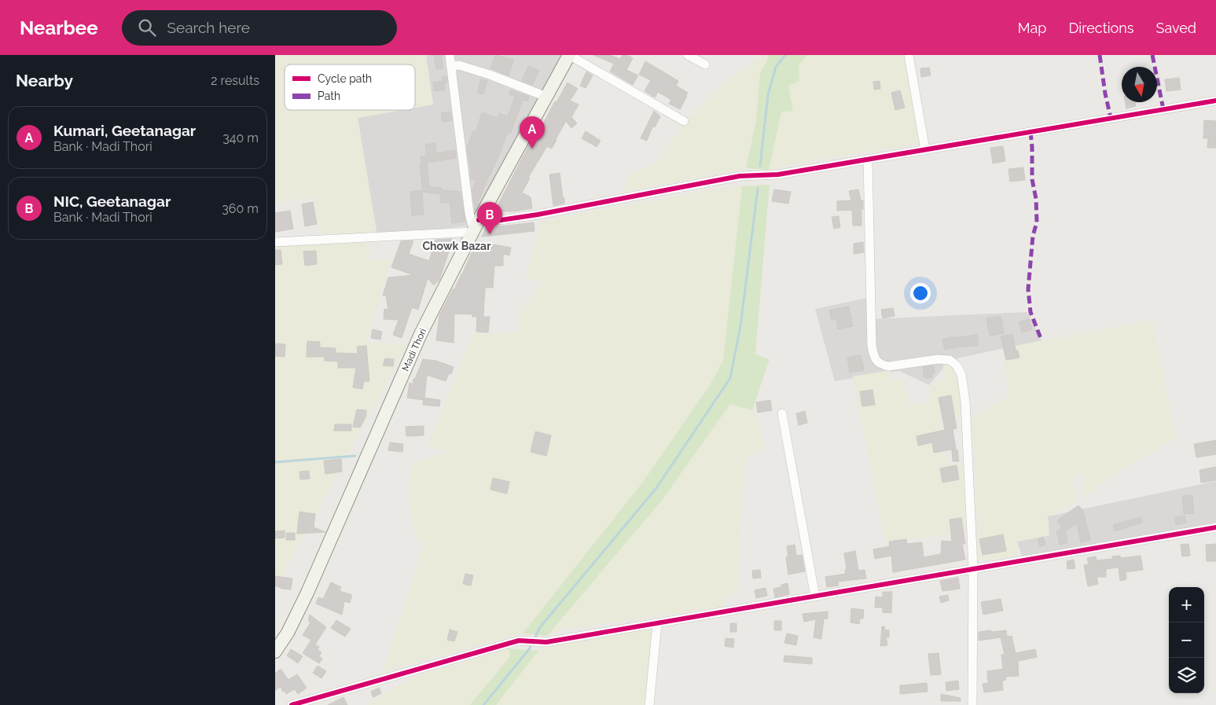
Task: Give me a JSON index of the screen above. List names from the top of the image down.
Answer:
{
  "streets": {
    "main road": ["Madi Thori"]
  },
  "districts": ["Chowk Bazar"],
  "legend": ["Cycle path", "Path"],
  "north": "bottom",
  "page": {
    "header": "Nearbee",
    "search": "Search here",
    "nav": ["Map", "Directions", "Saved"],
    "heading": ["Nearby", "2 results"],
    "list": [
      {
        "mark": "A",
        "name": "Kumari, Geetanagar",
        "note": "Bank · Madi Thori",
        "value": "340 m"
      },
      {
        "mark": "B",
        "name": "NIC, Geetanagar",
        "note": "Bank · Madi Thori",
        "value": "360 m"
      }
    ],
    "pins": ["A", "B"],
    "map_buttons": ["+", "−"]
  }
}
